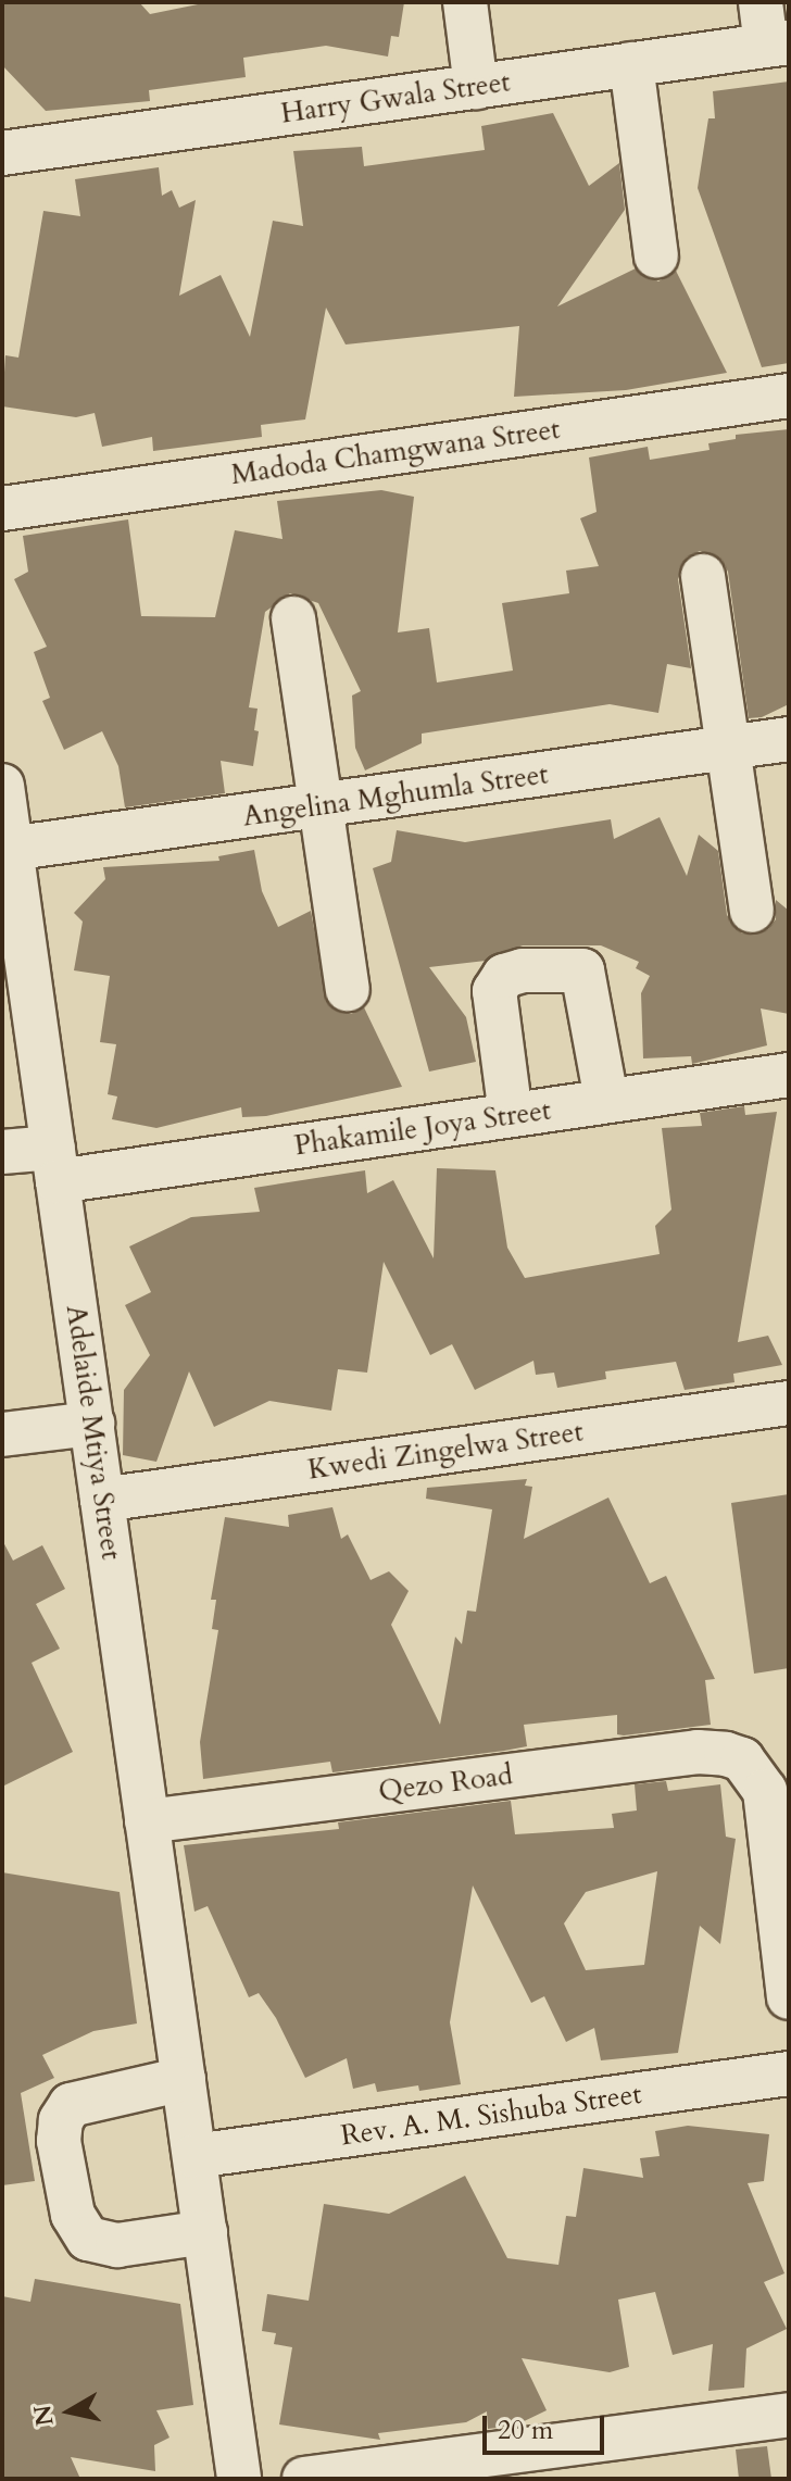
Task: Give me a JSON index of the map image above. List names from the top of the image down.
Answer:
{
  "streets": {
    "street": [
      "Harry Gwala Street",
      "Madoda Chamgwana Street",
      "Angelina Mghumla Street",
      "Phakamile Joya Street",
      "Adelaide Mtiya Street",
      "Kwedi Zingelwa Street",
      "Qezo Road",
      "Rev. A. M. Sishuba Street"
    ]
  },
  "crossings": [
    ["Angelina Mghumla Street", "Adelaide Mtiya Street"],
    ["Phakamile Joya Street", "Adelaide Mtiya Street"],
    ["Adelaide Mtiya Street", "Kwedi Zingelwa Street"],
    ["Adelaide Mtiya Street", "Qezo Road"],
    ["Adelaide Mtiya Street", "Rev. A. M. Sishuba Street"]
  ],
  "scale_bar": "20 m",
  "north": "left"
}
